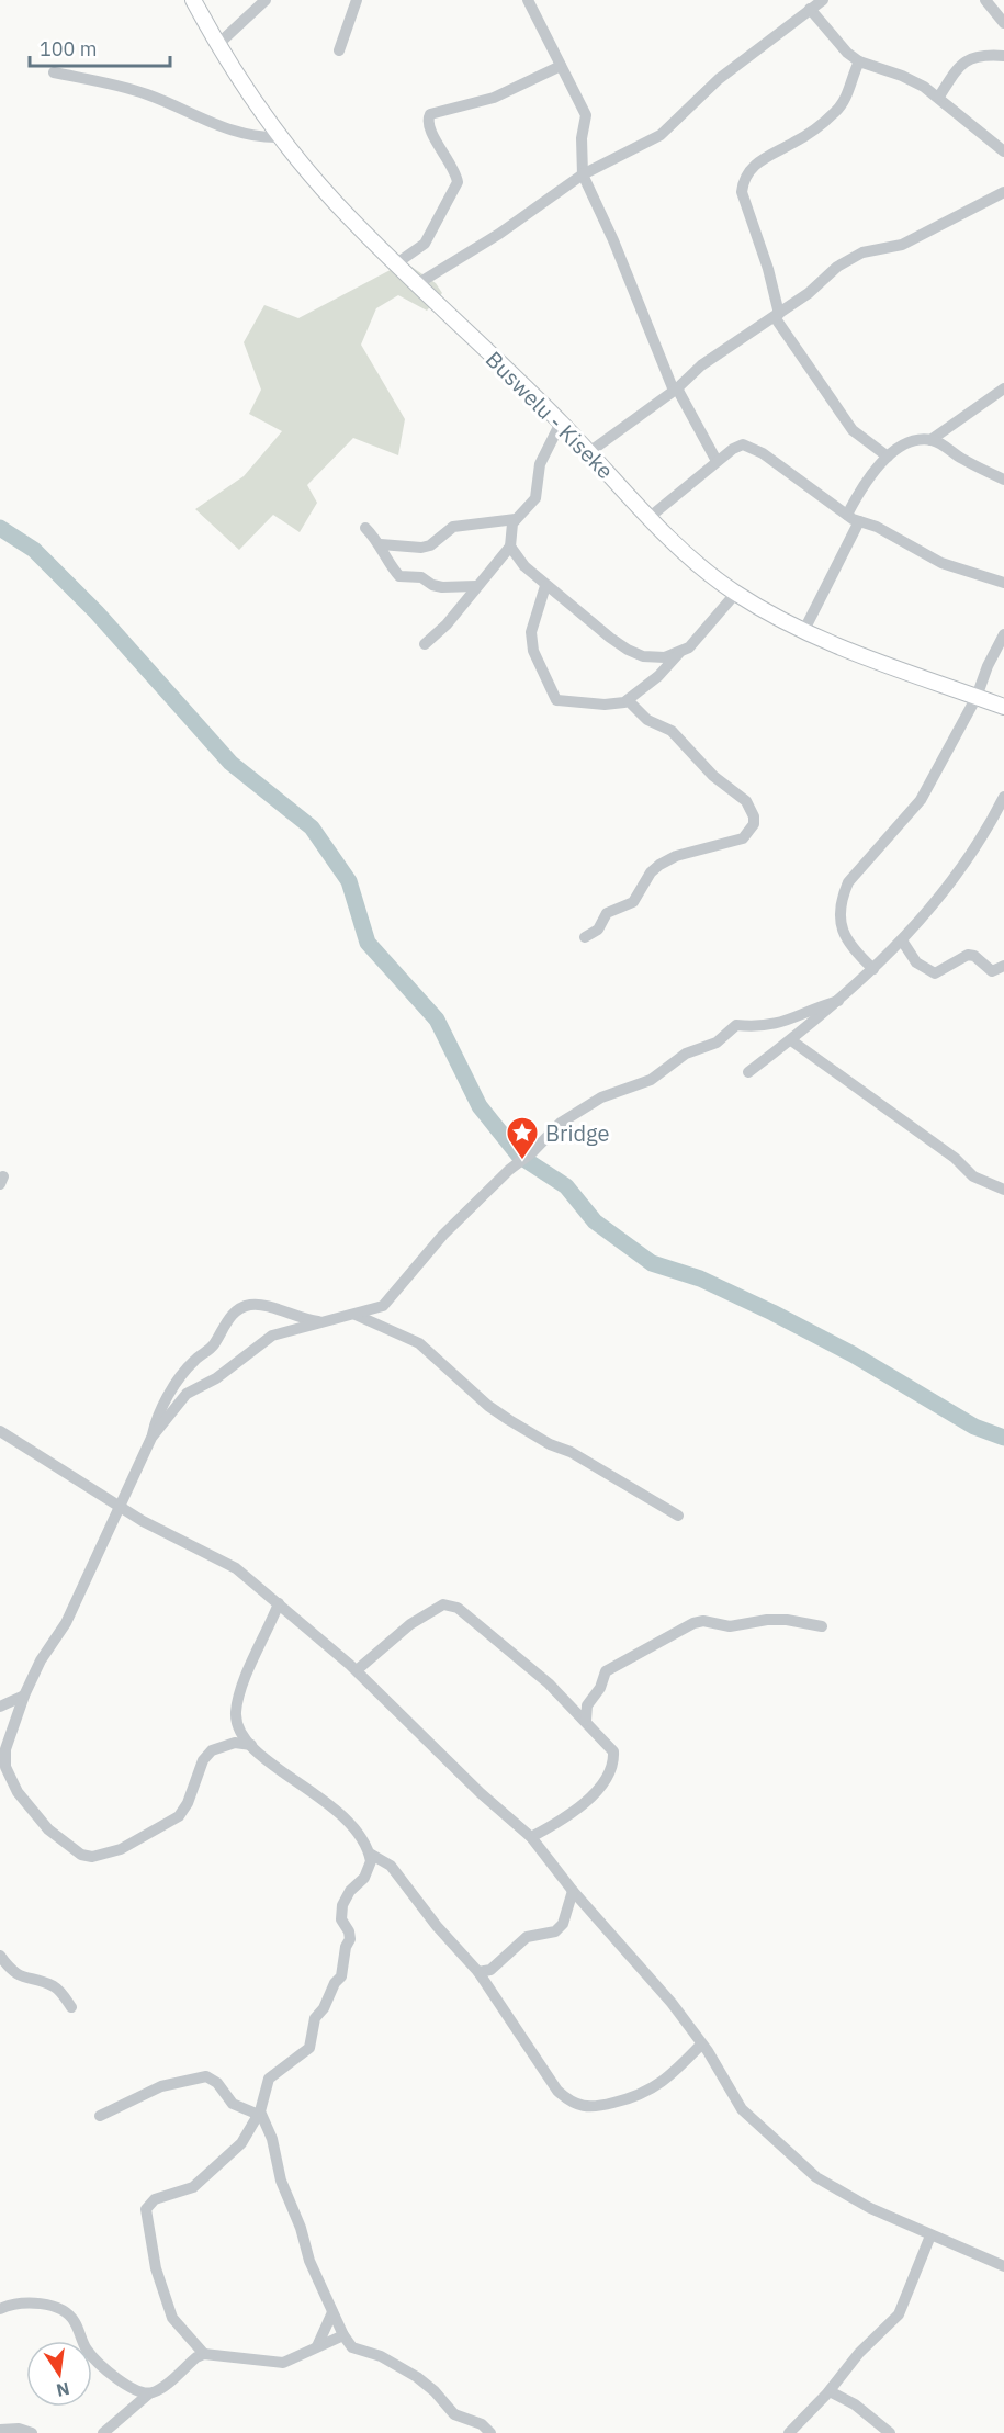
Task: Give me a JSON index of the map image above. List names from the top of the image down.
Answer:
{
  "streets": {
    "main road": ["Buswelu - Kiseke"]
  },
  "places": {
    "place": ["Bridge"]
  },
  "scale_bar": "100 m",
  "north": "bottom"
}
